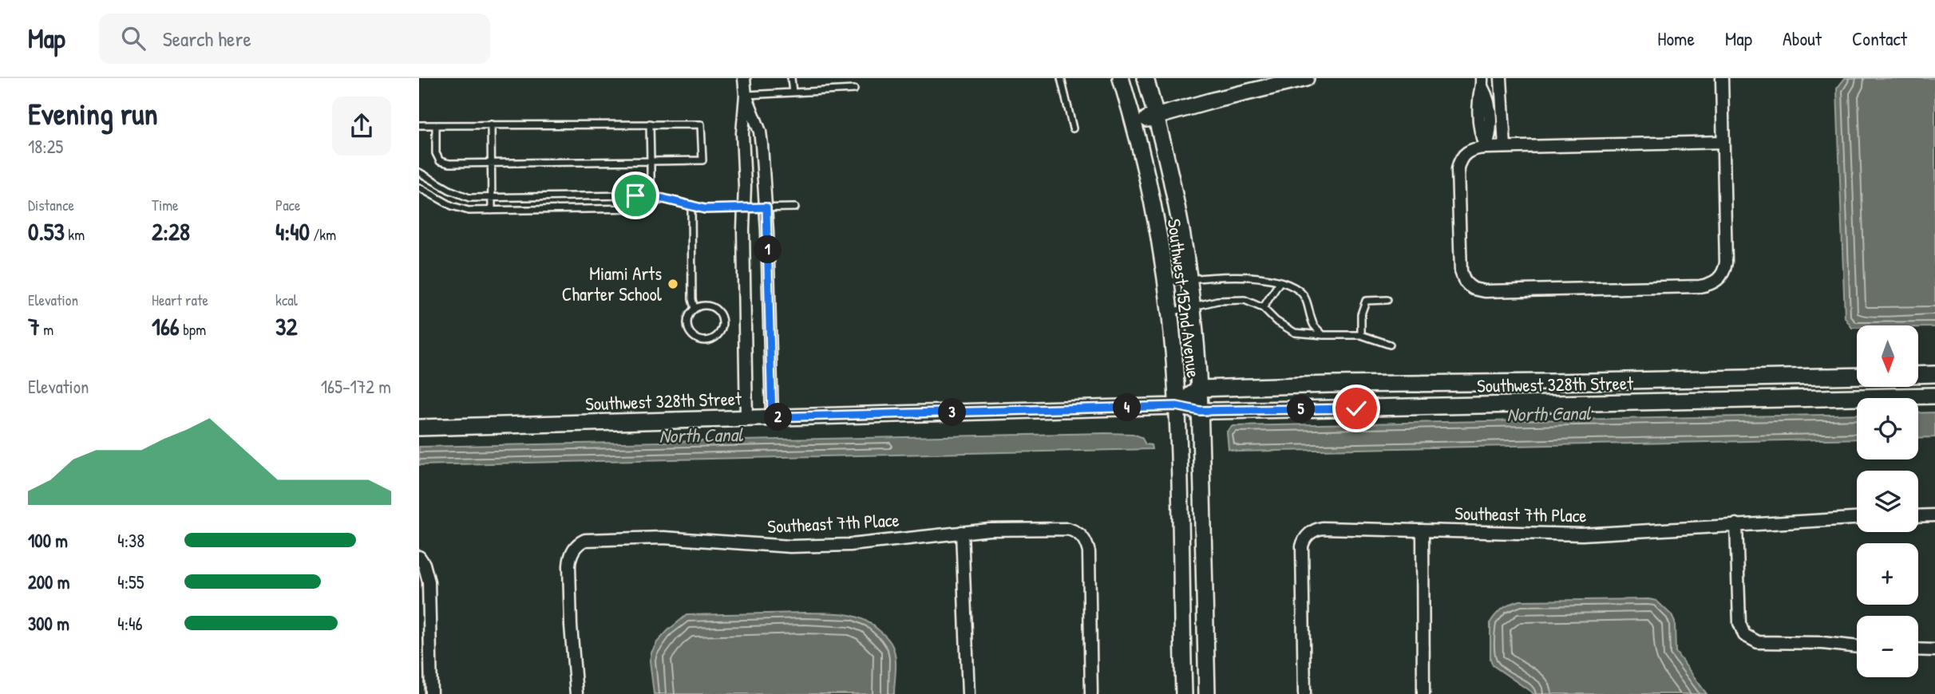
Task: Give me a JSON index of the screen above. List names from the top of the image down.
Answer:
{
  "streets": {
    "street": ["Southwest 152nd Avenue", "Southwest 328th Street", "Southeast 7th Place"]
  },
  "crossings": [
    ["Southwest 152nd Avenue", "Southwest 328th Street"]
  ],
  "water": ["North Canal"],
  "places": ["Miami Arts Charter School"],
  "north": "bottom",
  "page": {
    "header": "Map",
    "search": "Search here",
    "nav": [
      "Home",
      "Map",
      "About",
      "Contact"
    ],
    "heading": ["Evening run", "18:25"],
    "stats": [
      ["Distance", "0.53 km"],
      ["Time", "2:28"],
      ["Pace", "4:40 /km"],
      ["Elevation", "7 m"],
      ["Heart rate", "166 bpm"],
      ["kcal", "32"]
    ],
    "pins": [
      "1",
      "4",
      "5",
      "3",
      "2"
    ],
    "map_buttons": ["+", "−"],
    "chart": ["Elevation", "165–172 m"],
    "list": [
      {
        "name": "100 m",
        "note": "4:38"
      },
      {
        "name": "200 m",
        "note": "4:55"
      },
      {
        "name": "300 m",
        "note": "4:46"
      }
    ]
  }
}
